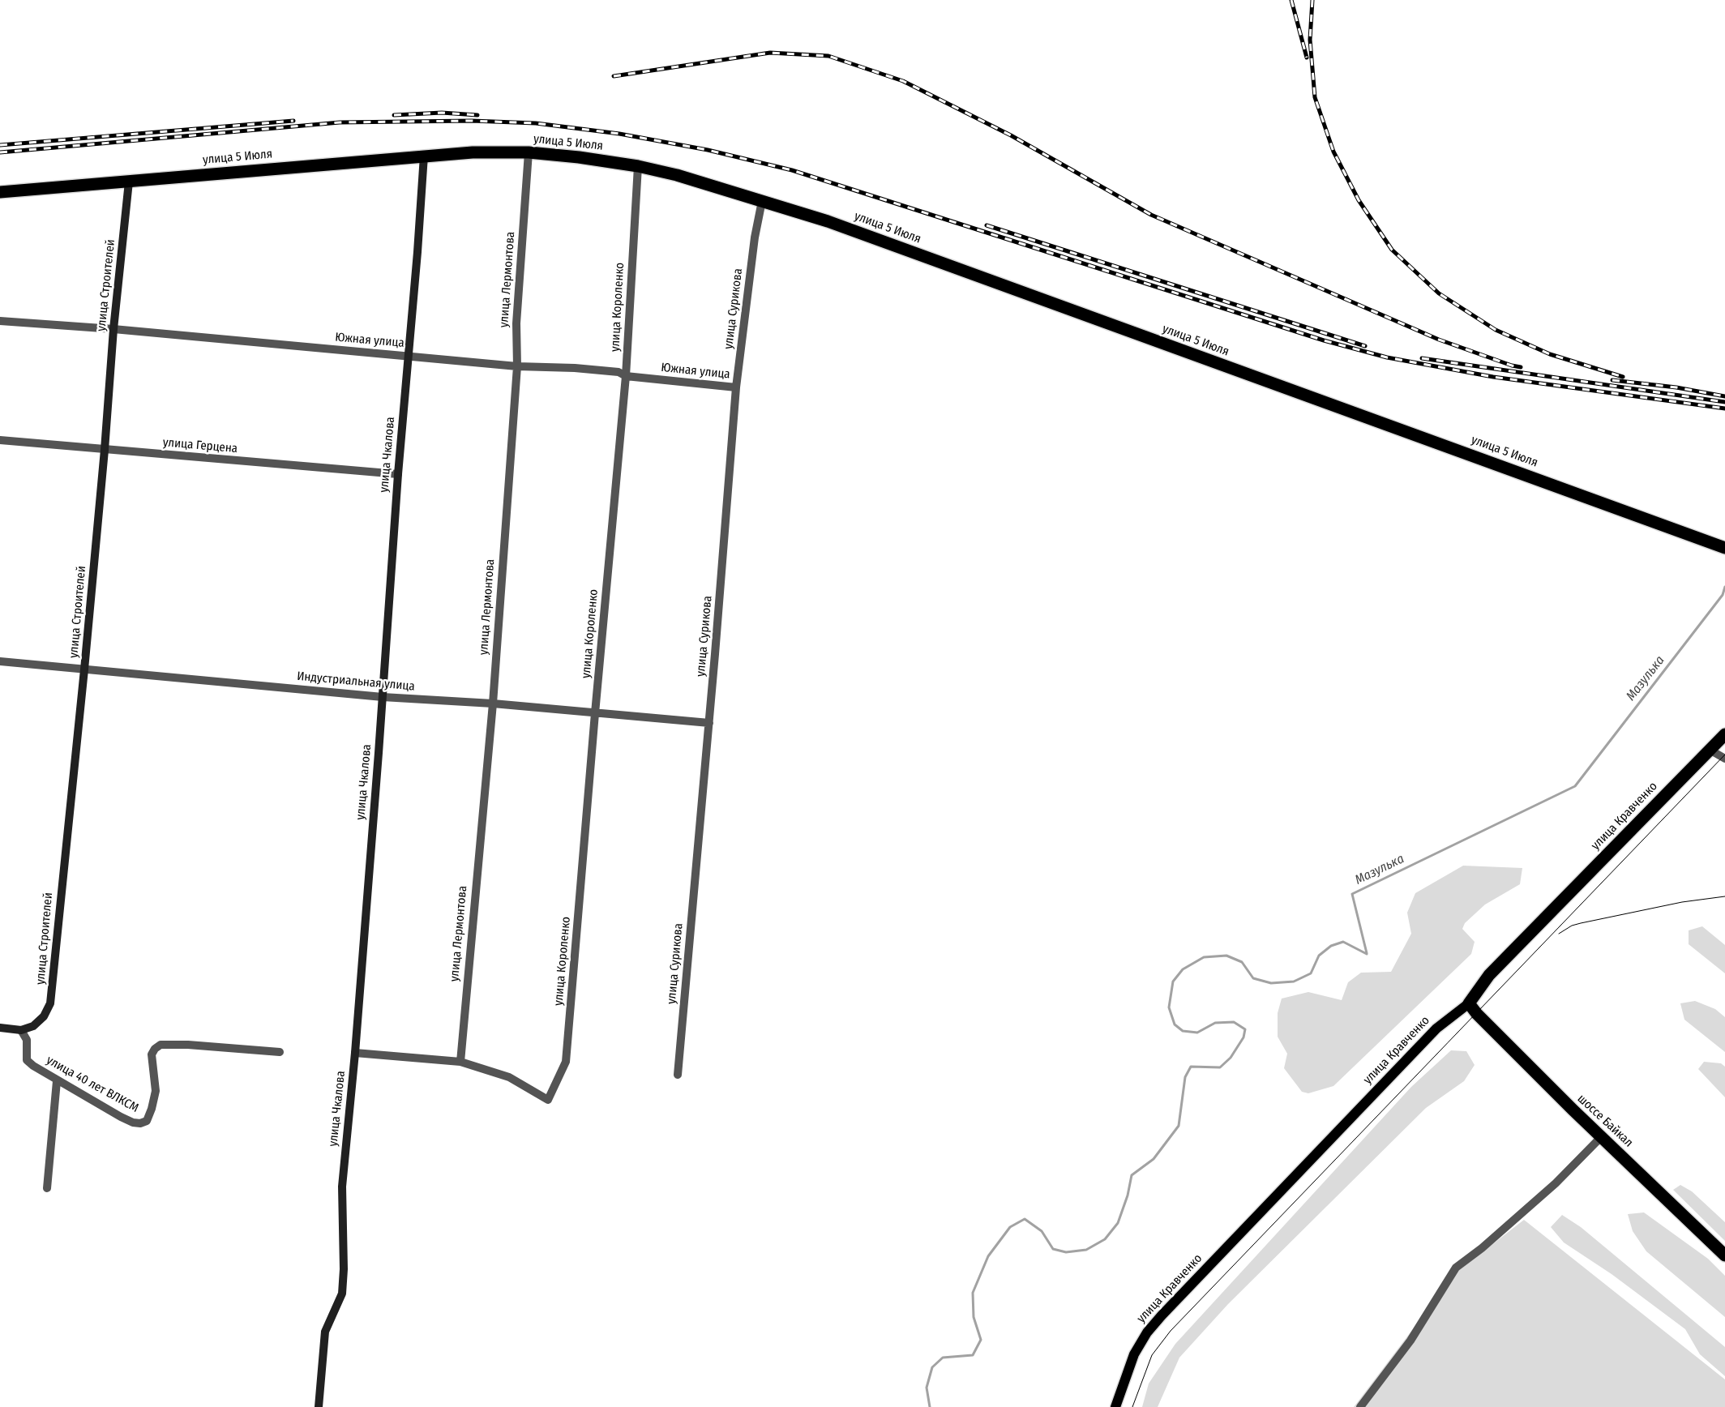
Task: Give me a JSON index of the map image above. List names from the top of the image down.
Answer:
{
  "streets": {
    "highway": ["улица 5 Июля", "улица Кравченко", "шоссе Байкал"],
    "street": [
      "улица Лермонтова",
      "улица Строителей",
      "улица Короленко",
      "улица Сурикова",
      "Южная улица",
      "улица Герцена",
      "улица Чкалова",
      "Индустриальная улица",
      "улица 40 лет ВЛКСМ"
    ]
  },
  "crossings": [
    ["улица 5 Июля", "улица Лермонтова"],
    ["улица 5 Июля", "улица Строителей"],
    ["улица 5 Июля", "улица Короленко"],
    ["улица 5 Июля", "улица Сурикова"],
    ["улица 5 Июля", "улица Чкалова"],
    ["улица Лермонтова", "улица Короленко"],
    ["улица Лермонтова", "Южная улица"],
    ["улица Лермонтова", "Индустриальная улица"],
    ["улица Строителей", "Южная улица"],
    ["улица Строителей", "улица Герцена"],
    ["улица Строителей", "Индустриальная улица"],
    ["улица Строителей", "улица 40 лет ВЛКСМ"],
    ["улица Короленко", "Южная улица"],
    ["улица Короленко", "Индустриальная улица"],
    ["улица Сурикова", "Южная улица"],
    ["улица Сурикова", "Индустриальная улица"],
    ["Южная улица", "улица Чкалова"],
    ["улица Герцена", "улица Чкалова"],
    ["улица Чкалова", "Индустриальная улица"],
    ["улица Кравченко", "шоссе Байкал"]
  ],
  "water": ["Мазулька"]
}
